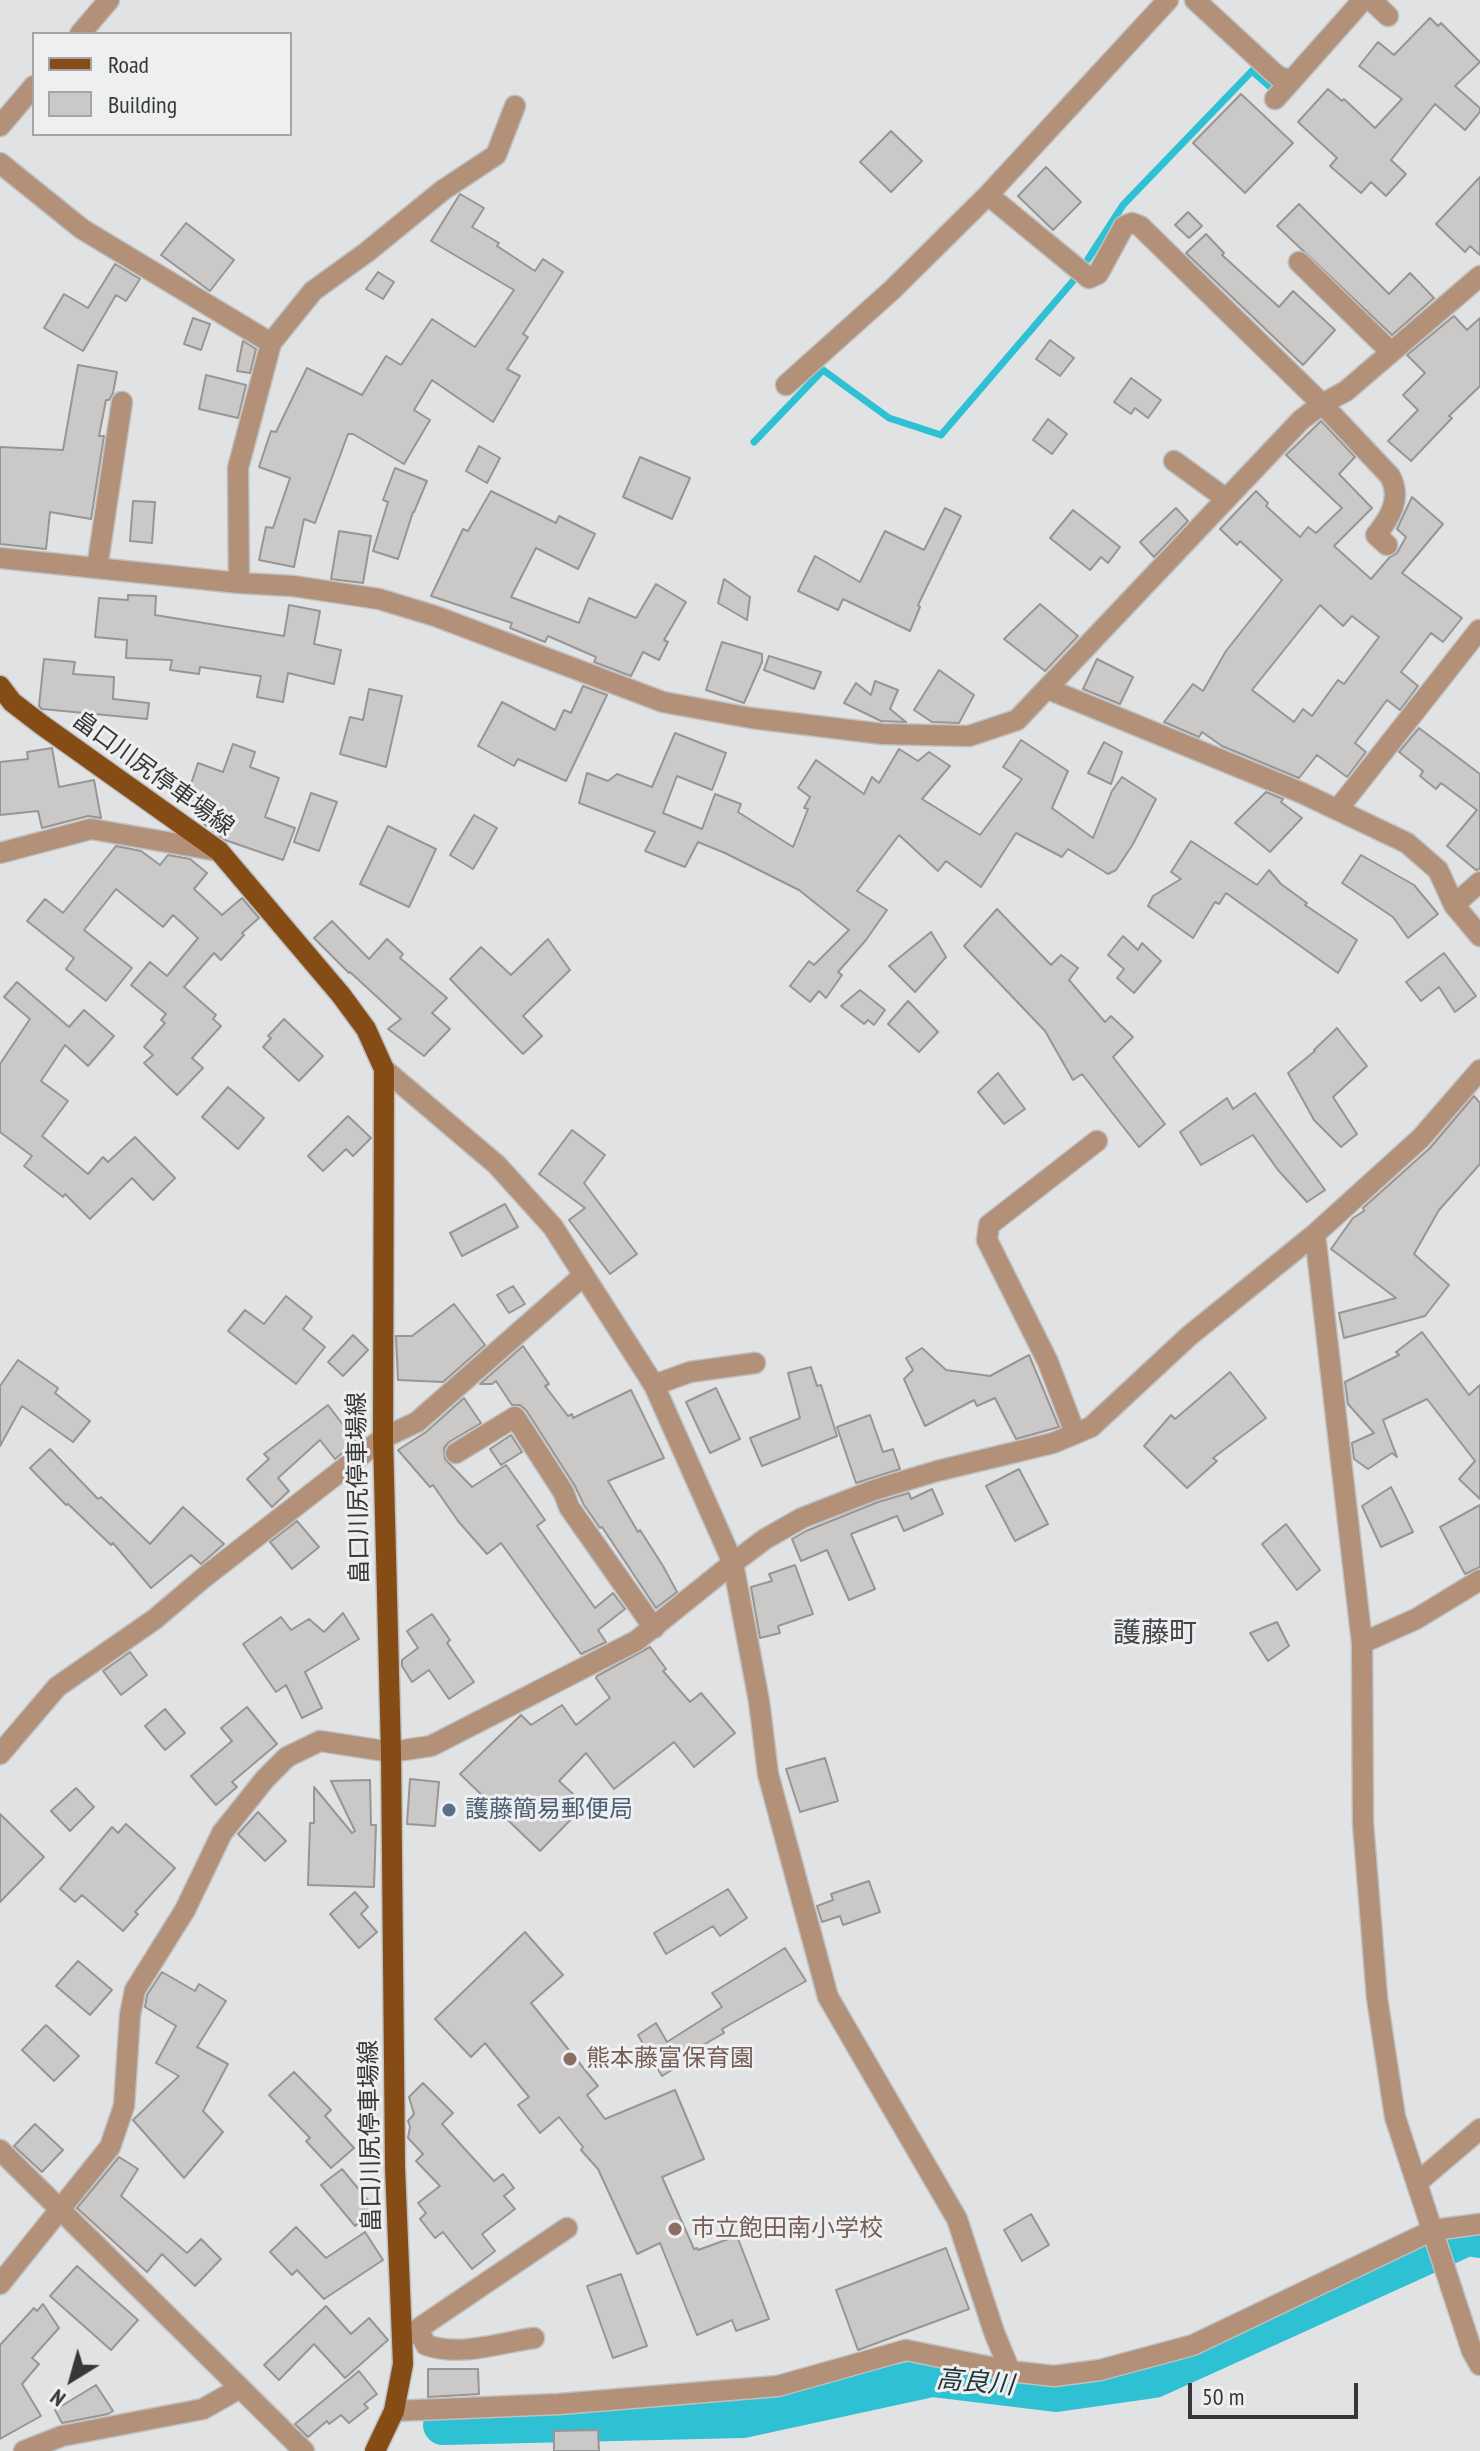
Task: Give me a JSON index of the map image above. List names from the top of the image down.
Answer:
{
  "streets": {
    "main road": ["畠口川尻停車場線"]
  },
  "districts": ["護藤町"],
  "water": ["高良川"],
  "places": ["護藤簡易郵便局", "熊本藤富保育園", "市立飽田南小学校"],
  "legend": ["Road", "Building"],
  "scale_bar": "50 m",
  "north": "bottom left"
}
